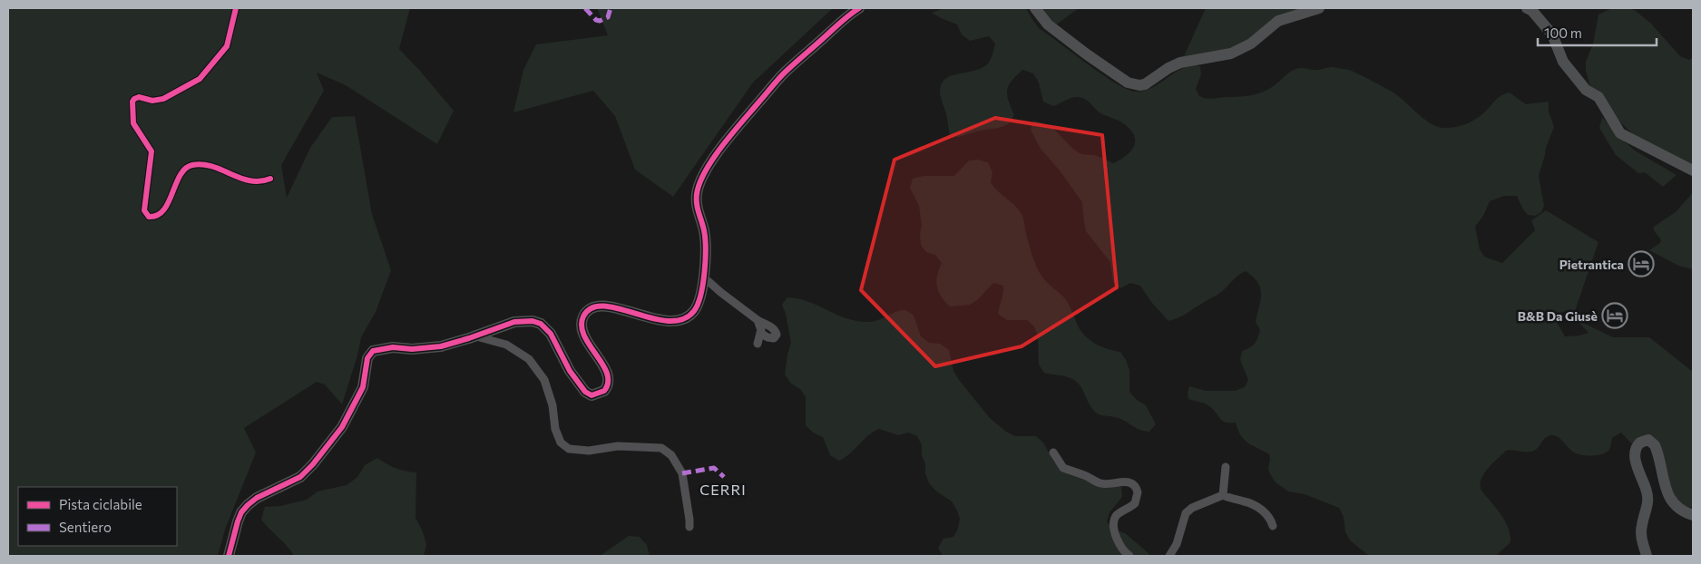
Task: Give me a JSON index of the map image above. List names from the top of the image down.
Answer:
{
  "districts": ["CERRI"],
  "places": {
    "hotel": ["Pietrantica", "B&B Da Giusè"]
  },
  "legend": ["Pista ciclabile", "Sentiero"],
  "scale_bar": "100 m"
}
